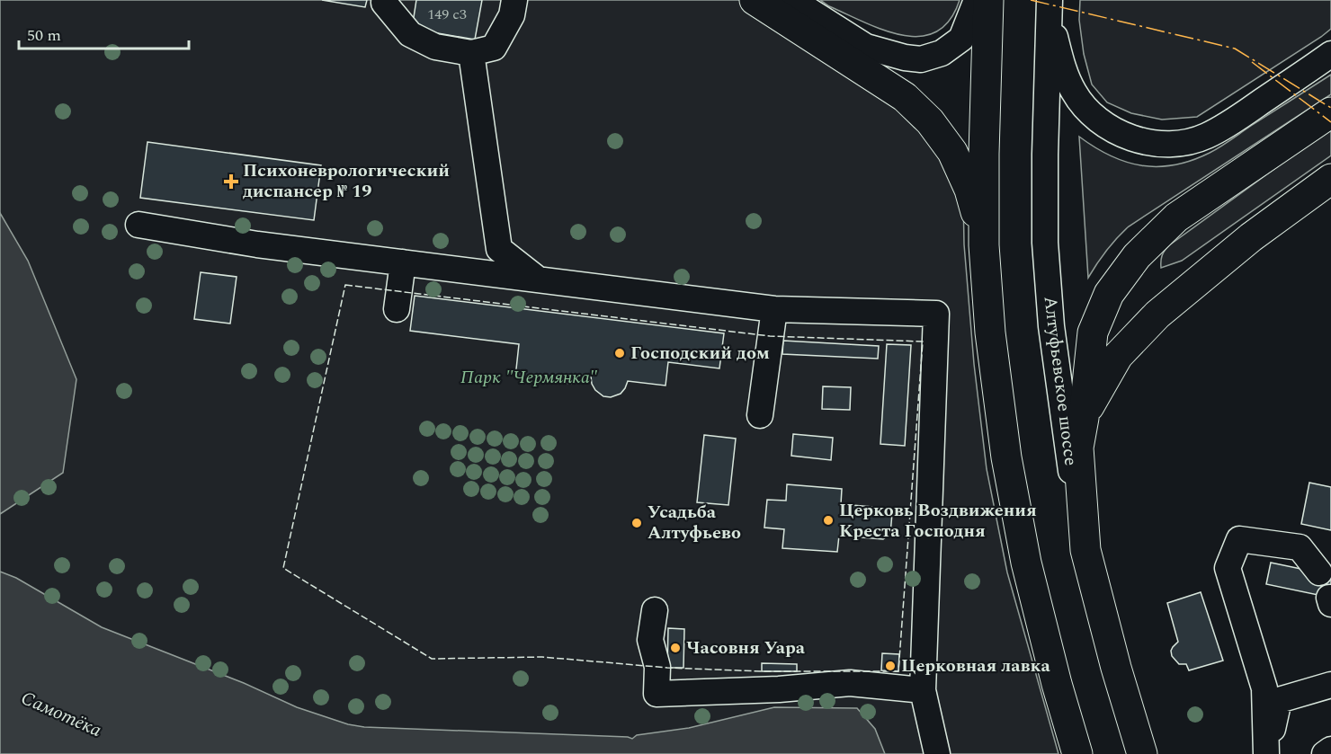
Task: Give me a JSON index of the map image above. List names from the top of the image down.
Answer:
{
  "streets": {
    "main road": ["Алтуфьевское шоссе"]
  },
  "water": ["Самотёка"],
  "parks": ["Парк \"Чермянка\""],
  "places": {
    "health": ["Психоневрологический диспансер № 19"],
    "other": [
      "Господский дом",
      "Церковь Воздвижения Креста Господня",
      "Усадьба Алтуфьево",
      "Часовня Уара",
      "Церковная лавка"
    ]
  },
  "house_numbers": ["149 с3"],
  "scale_bar": "50 m"
}
